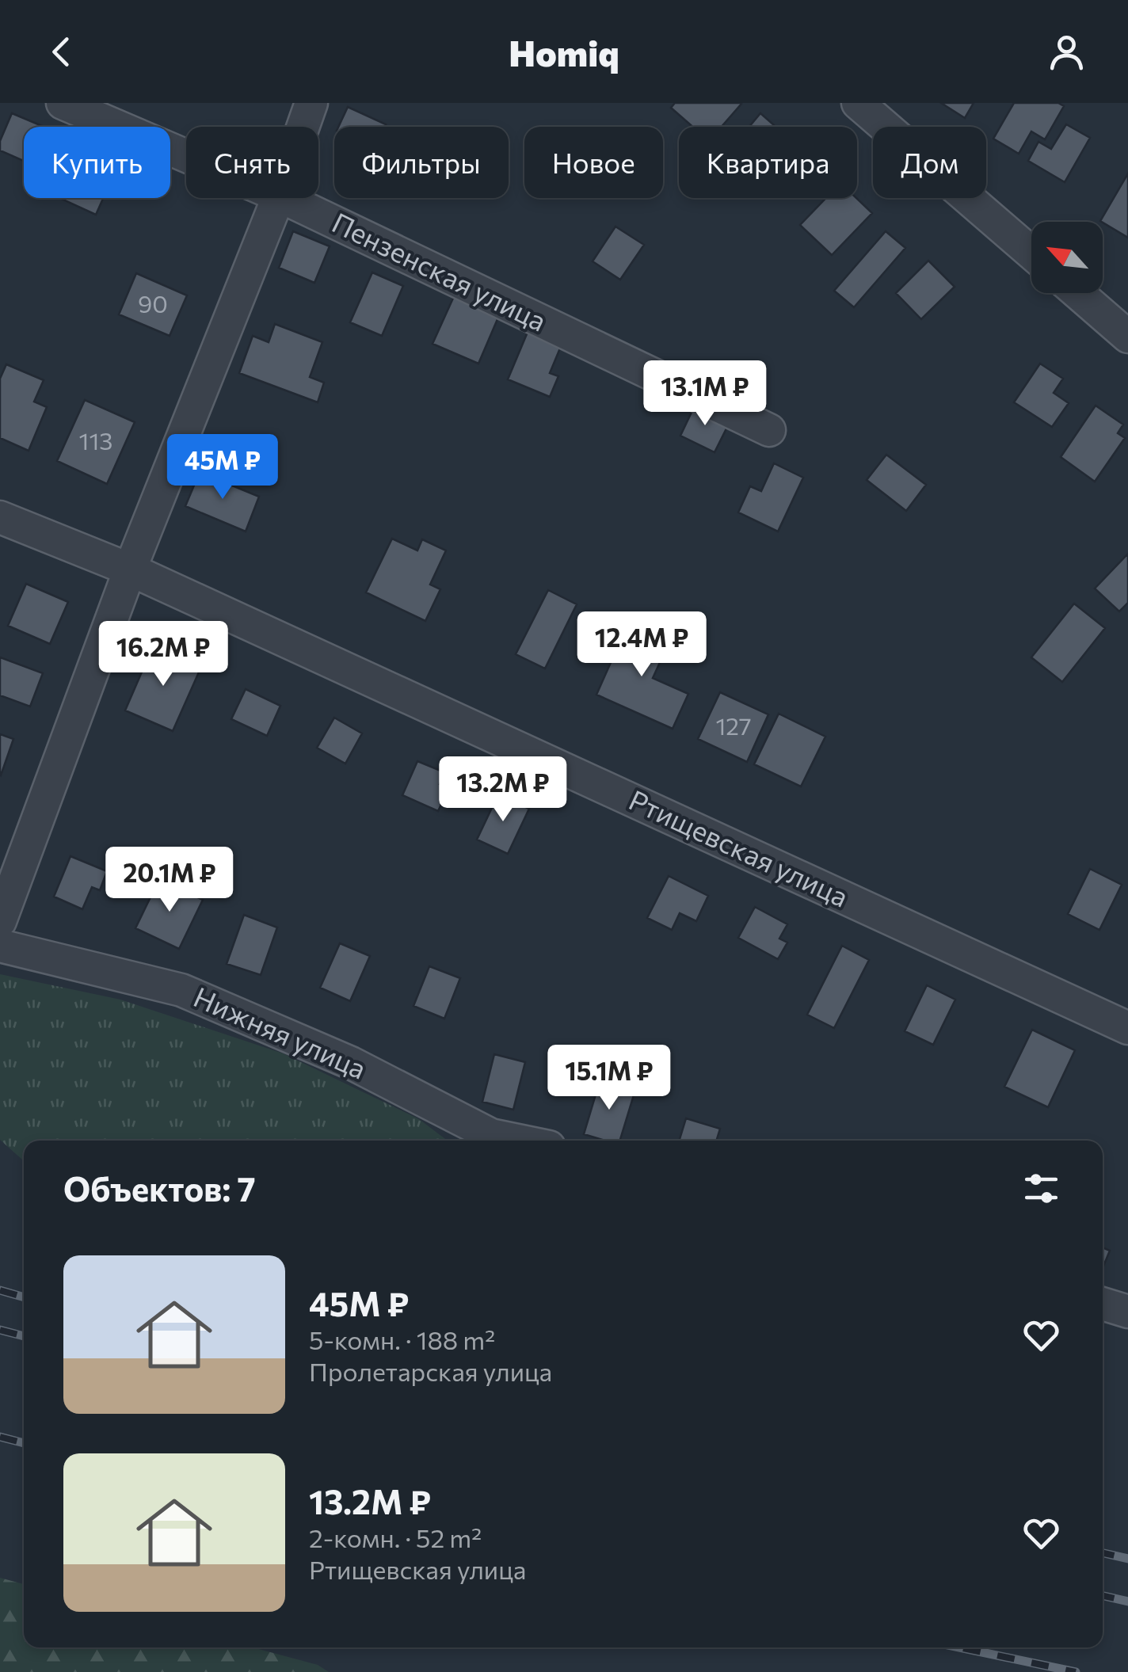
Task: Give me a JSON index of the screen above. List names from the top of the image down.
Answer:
{
  "streets": {
    "street": ["Пензенская улица", "Ртищевская улица", "Нижняя улица"]
  },
  "house_numbers": ["90", "113", "127"],
  "north": "top left",
  "page": {
    "header": "Homiq",
    "chip": [
      "Купить",
      "Снять",
      "Фильтры",
      "Новое",
      "Квартира",
      "Дом"
    ],
    "price": [
      "13.1M ₽",
      "45M ₽",
      "12.4M ₽",
      "16.2M ₽",
      "13.2M ₽",
      "20.1M ₽",
      "15.1M ₽"
    ],
    "heading": "Объектов: 7",
    "list": [
      {
        "name": "45M ₽",
        "note": "5-комн. · 188 m² · Пролетарская улица"
      },
      {
        "name": "13.2M ₽",
        "note": "2-комн. · 52 m² · Ртищевская улица"
      }
    ]
  }
}
